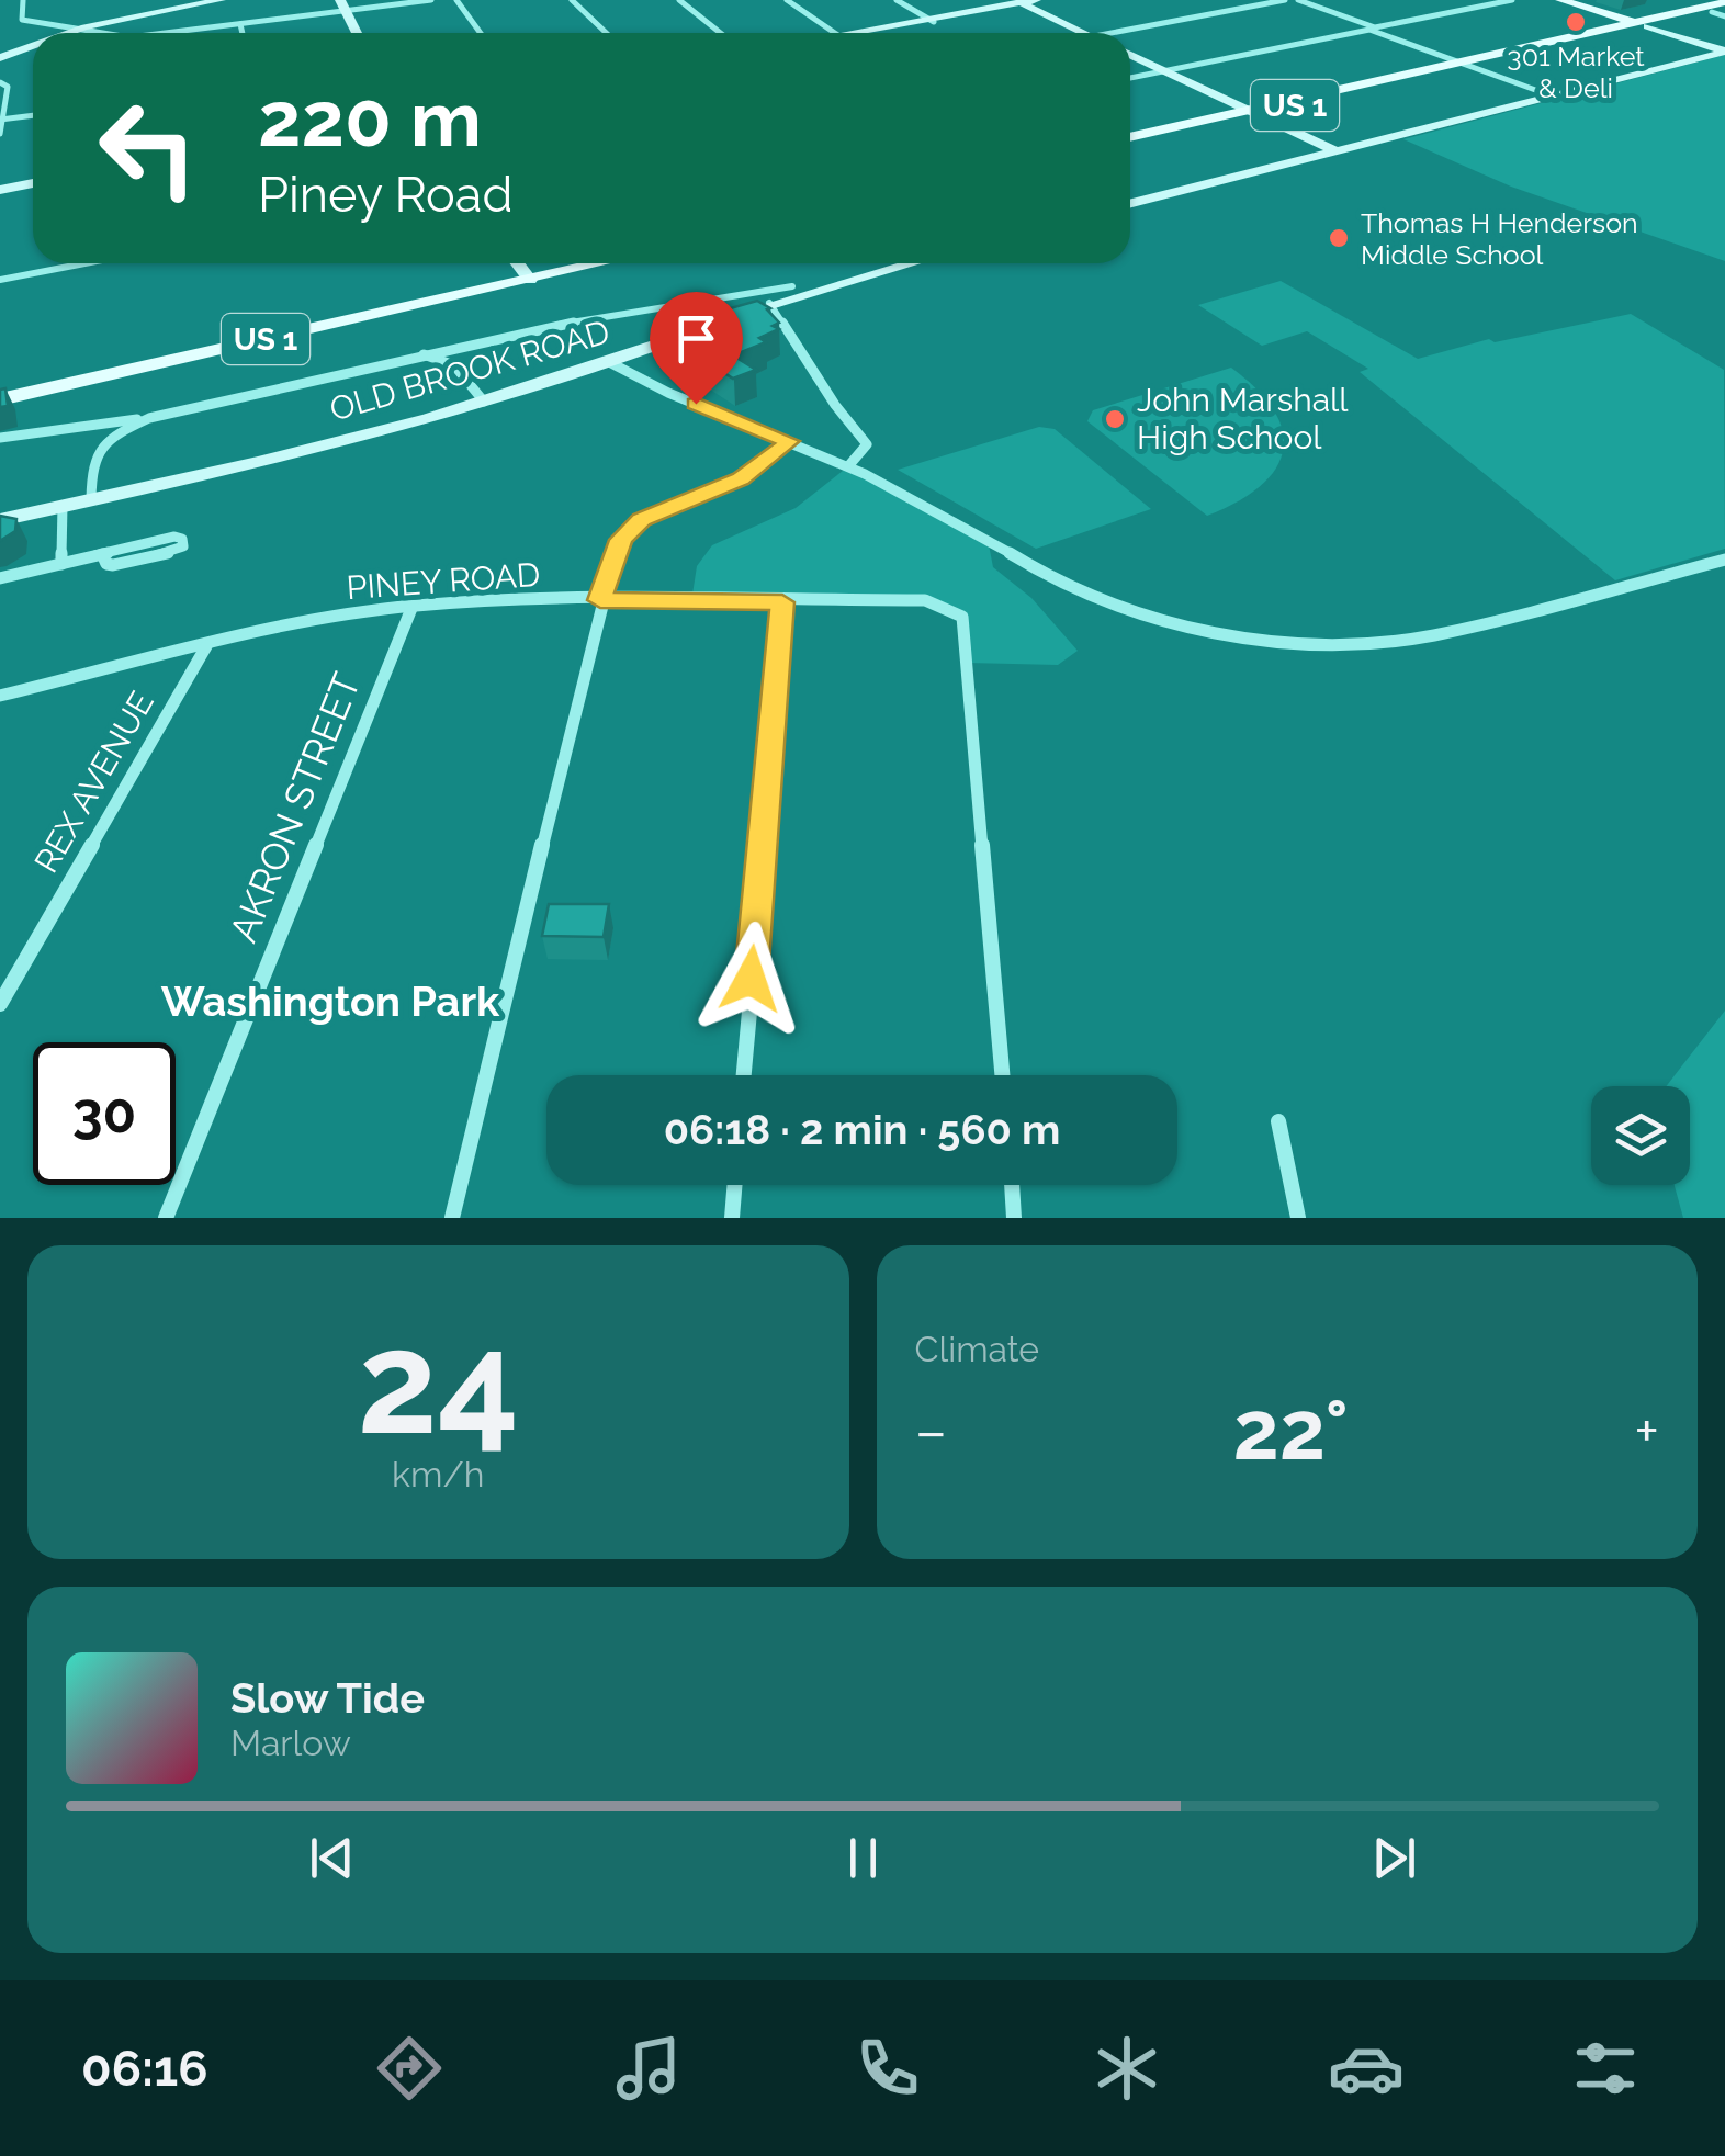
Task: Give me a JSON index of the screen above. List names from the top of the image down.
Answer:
{
  "streets": {
    "main road": ["US 1"],
    "street": [
      "OLD BROOK ROAD",
      "PINEY ROAD",
      "REX AVENUE",
      "AKRON STREET"
    ]
  },
  "crossings": [
    ["PINEY ROAD", "REX AVENUE"],
    ["PINEY ROAD", "AKRON STREET"]
  ],
  "districts": ["Washington Park"],
  "places": ["301 Market & Deli", "Thomas H Henderson Middle School", "John Marshall High School"],
  "page": {
    "turn": ["220 m", "Piney Road"],
    "limit": "30",
    "trip": "06:18 · 2 min · 560 m",
    "tile": [
      ["24", "km/h"],
      "Climate"
    ],
    "heat": ["−", "22°", "+"],
    "song": ["Slow Tide", "Marlow"],
    "tabs": "06:16"
  }
}
